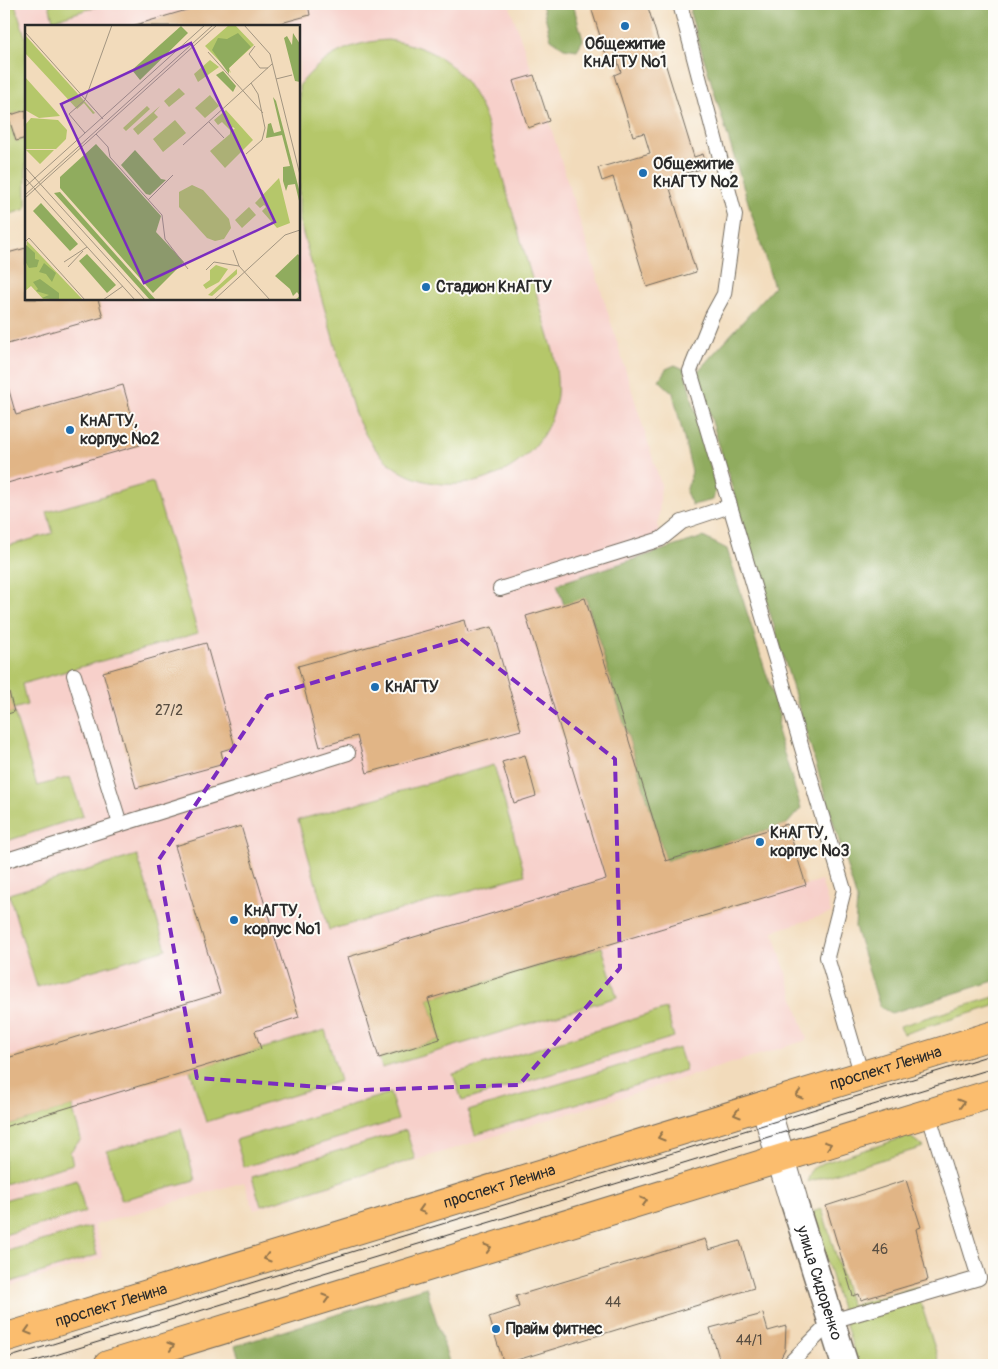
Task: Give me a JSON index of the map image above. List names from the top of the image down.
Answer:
{
  "streets": {
    "highway": ["проспект Ленина"],
    "street": ["улица Сидоренко"]
  },
  "places": [
    "Общежитие КнАГТУ №1",
    "Общежитие КнАГТУ №2",
    "Стадион КнАГТУ",
    "КнАГТУ, корпус №2",
    "КнАГТУ",
    "КнАГТУ, корпус №3",
    "КнАГТУ, корпус №1",
    "Прайм фитнес"
  ],
  "house_numbers": [
    "27/2",
    "46",
    "44",
    "44/1"
  ]
}
